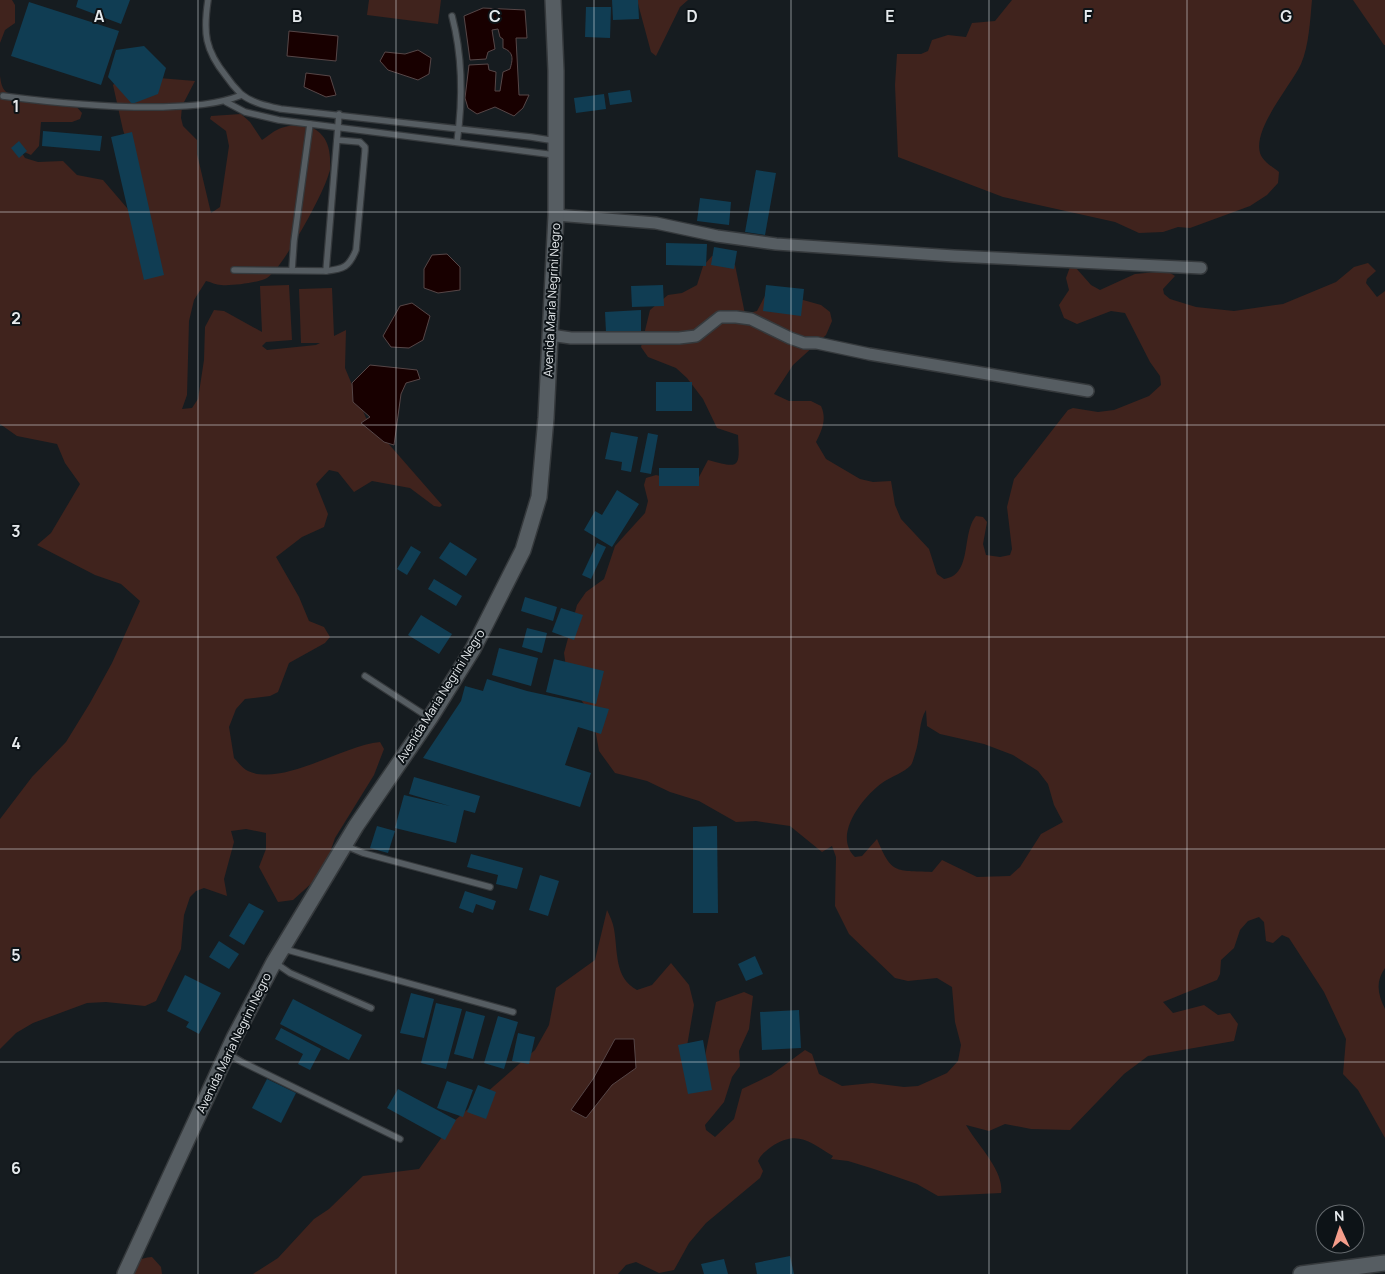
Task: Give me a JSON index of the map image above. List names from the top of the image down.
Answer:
{
  "streets": {
    "street": ["Avenida Maria Negrini Negro"]
  },
  "north": "top",
  "grid": {
    "columns": [
      "A",
      "B",
      "C",
      "D",
      "E",
      "F",
      "G"
    ],
    "rows": [
      "1",
      "2",
      "3",
      "4",
      "5",
      "6"
    ]
  }
}
